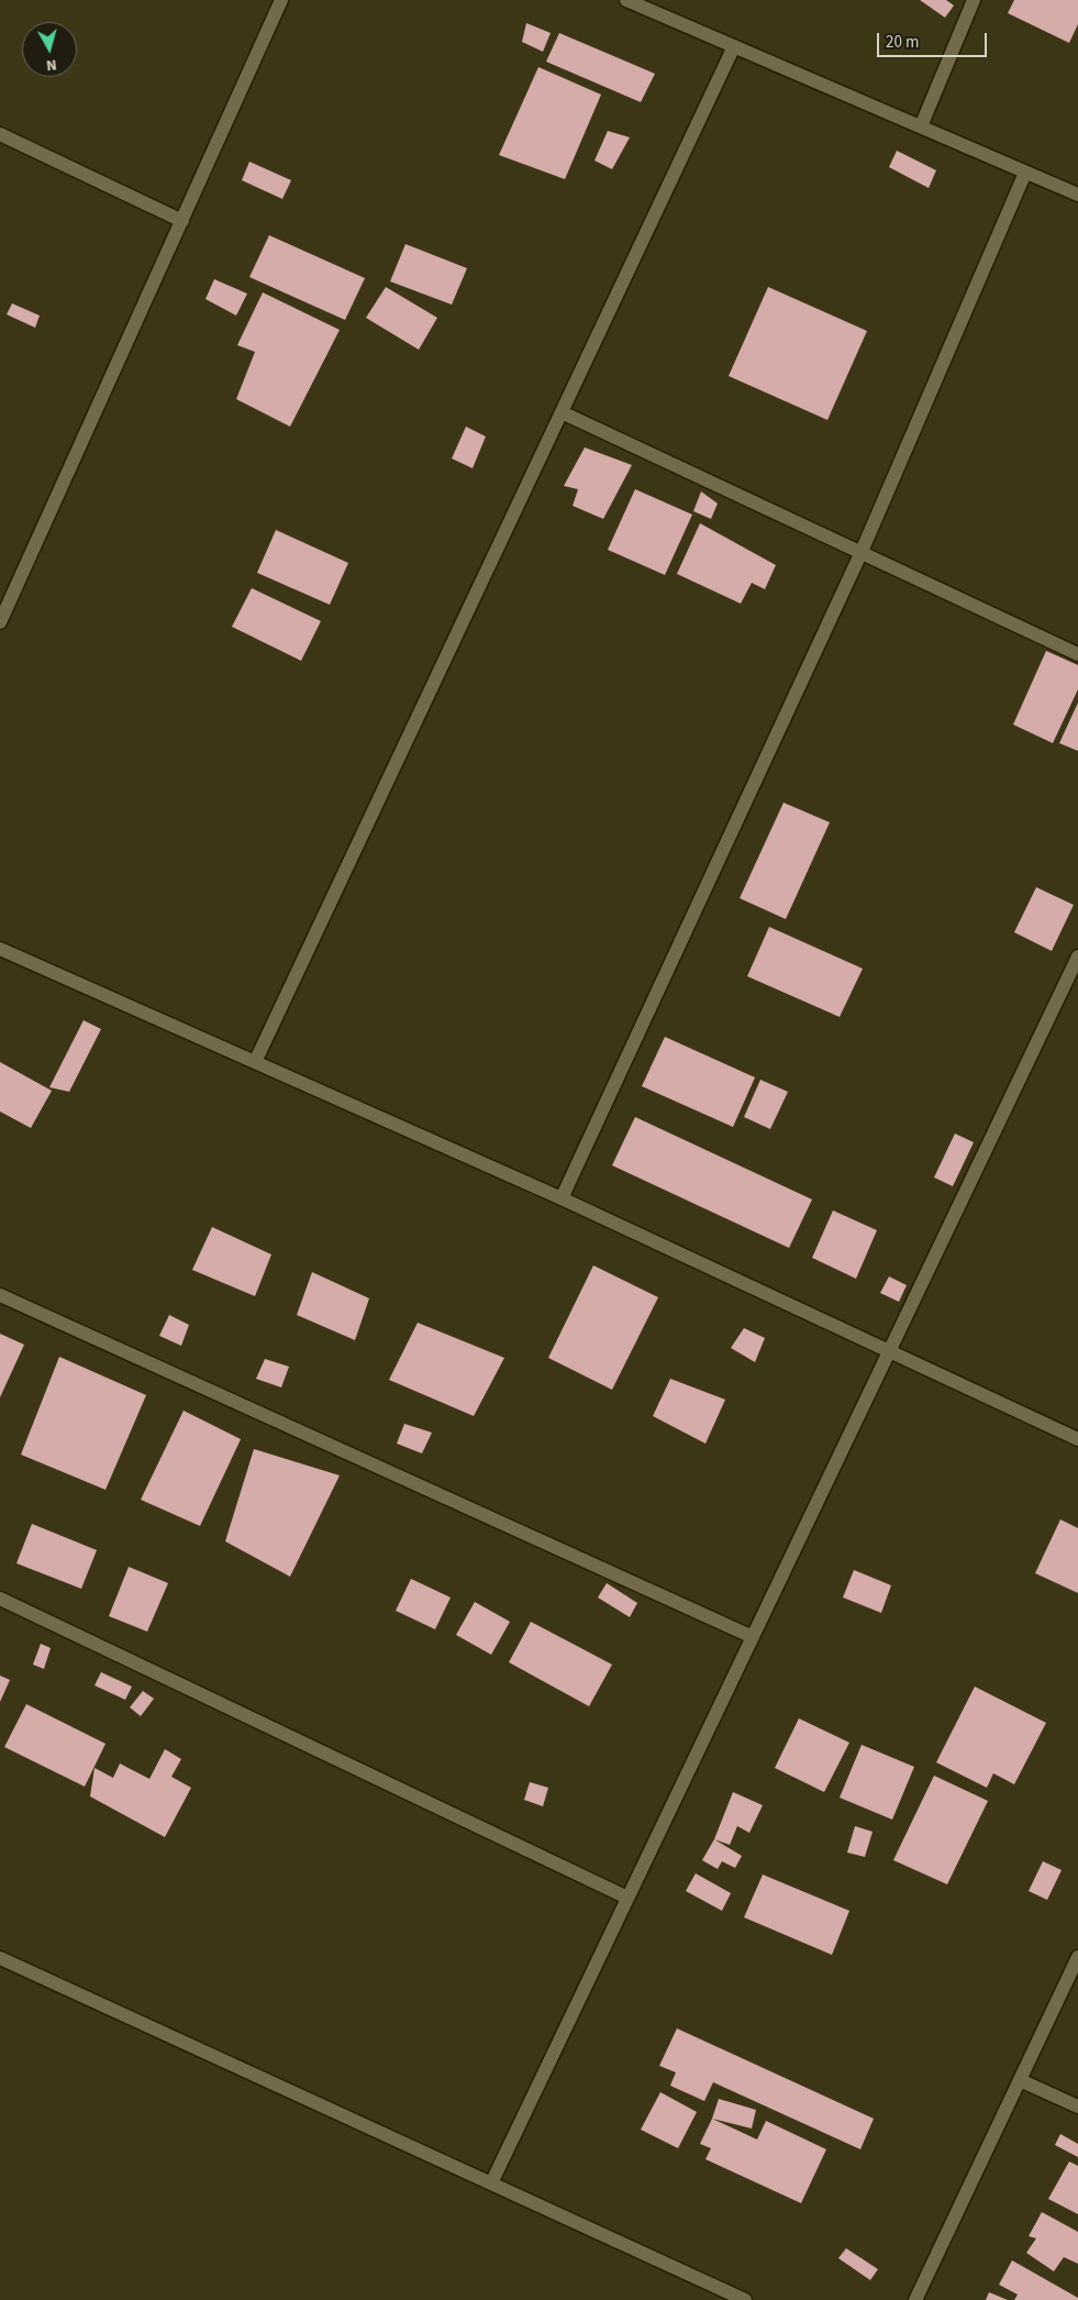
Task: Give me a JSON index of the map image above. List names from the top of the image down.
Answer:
{
  "scale_bar": "20 m",
  "north": "bottom"
}
